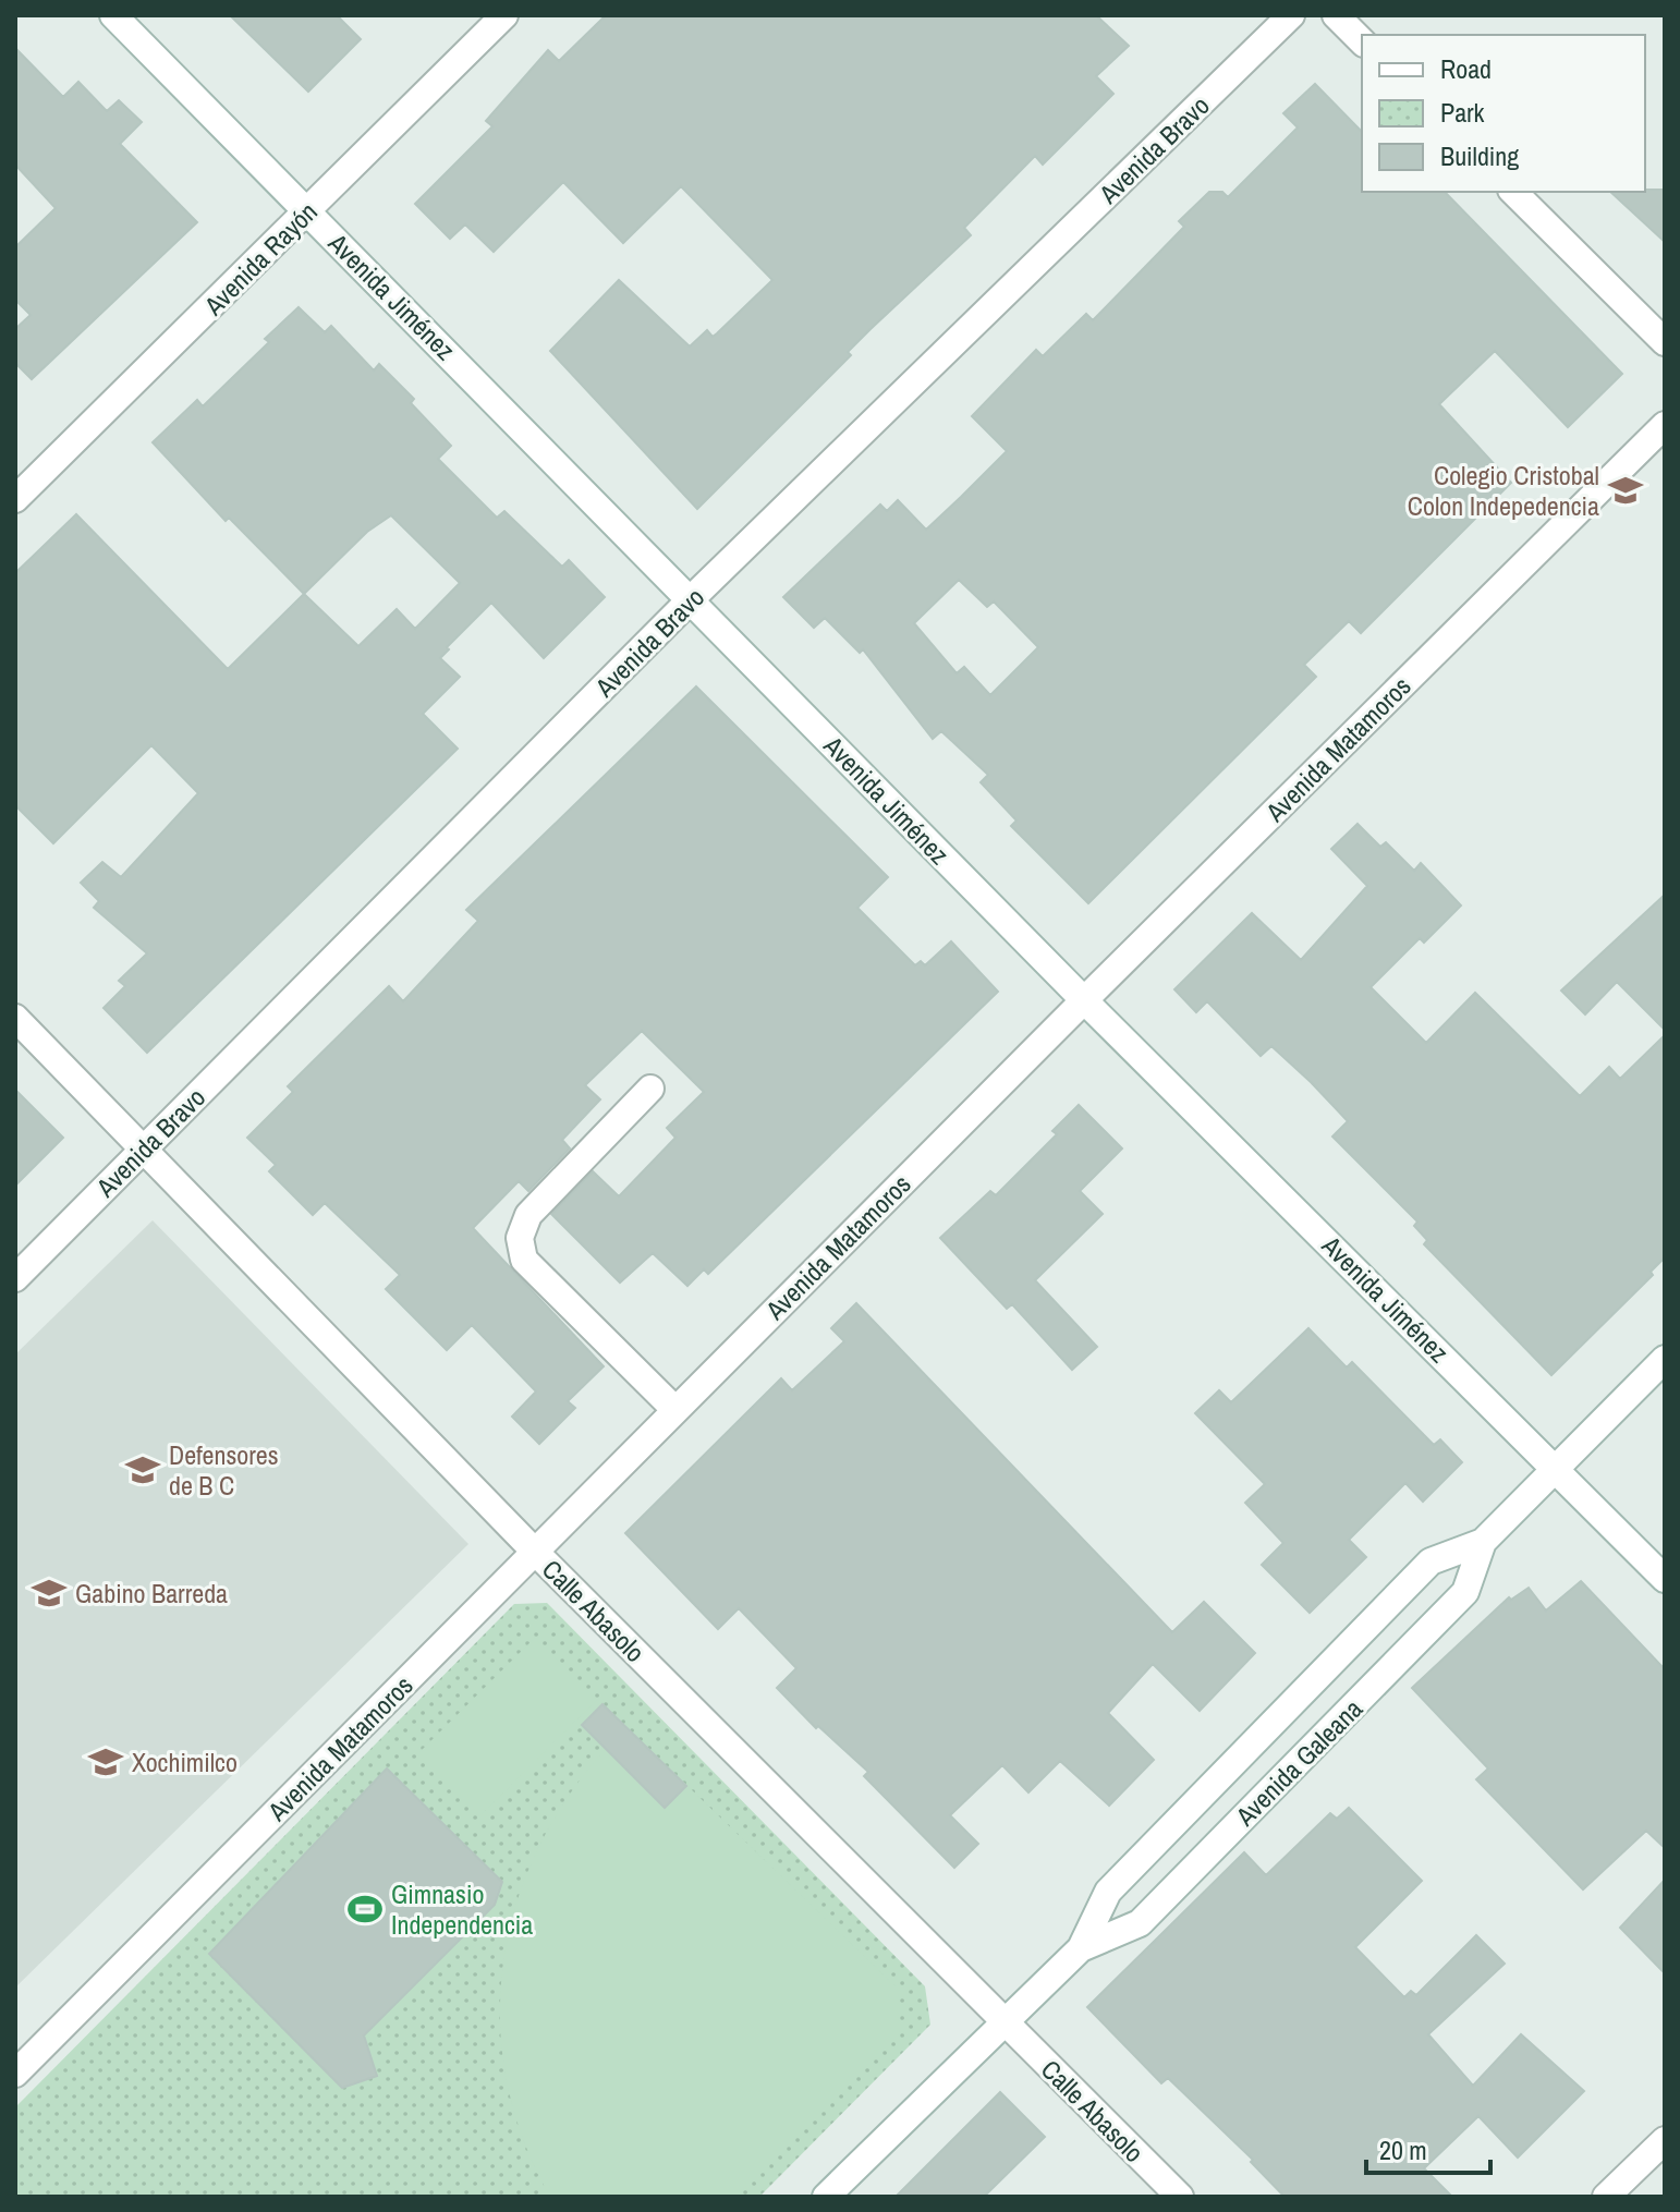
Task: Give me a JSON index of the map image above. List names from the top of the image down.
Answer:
{
  "streets": {
    "street": [
      "Avenida Bravo",
      "Avenida Rayón",
      "Avenida Jiménez",
      "Avenida Matamoros",
      "Calle Abasolo",
      "Avenida Galeana"
    ]
  },
  "crossings": [
    ["Avenida Bravo", "Avenida Jiménez"],
    ["Avenida Bravo", "Calle Abasolo"],
    ["Avenida Rayón", "Avenida Jiménez"],
    ["Avenida Jiménez", "Avenida Matamoros"],
    ["Avenida Jiménez", "Avenida Galeana"],
    ["Avenida Matamoros", "Calle Abasolo"],
    ["Calle Abasolo", "Avenida Galeana"]
  ],
  "places": {
    "school or university": [
      "Colegio Cristobal Colon Indepedencia",
      "Defensores de B C",
      "Gabino Barreda",
      "Xochimilco"
    ],
    "sports": ["Gimnasio Independencia"]
  },
  "legend": ["Road", "Park", "Building"],
  "scale_bar": "20 m"
}
